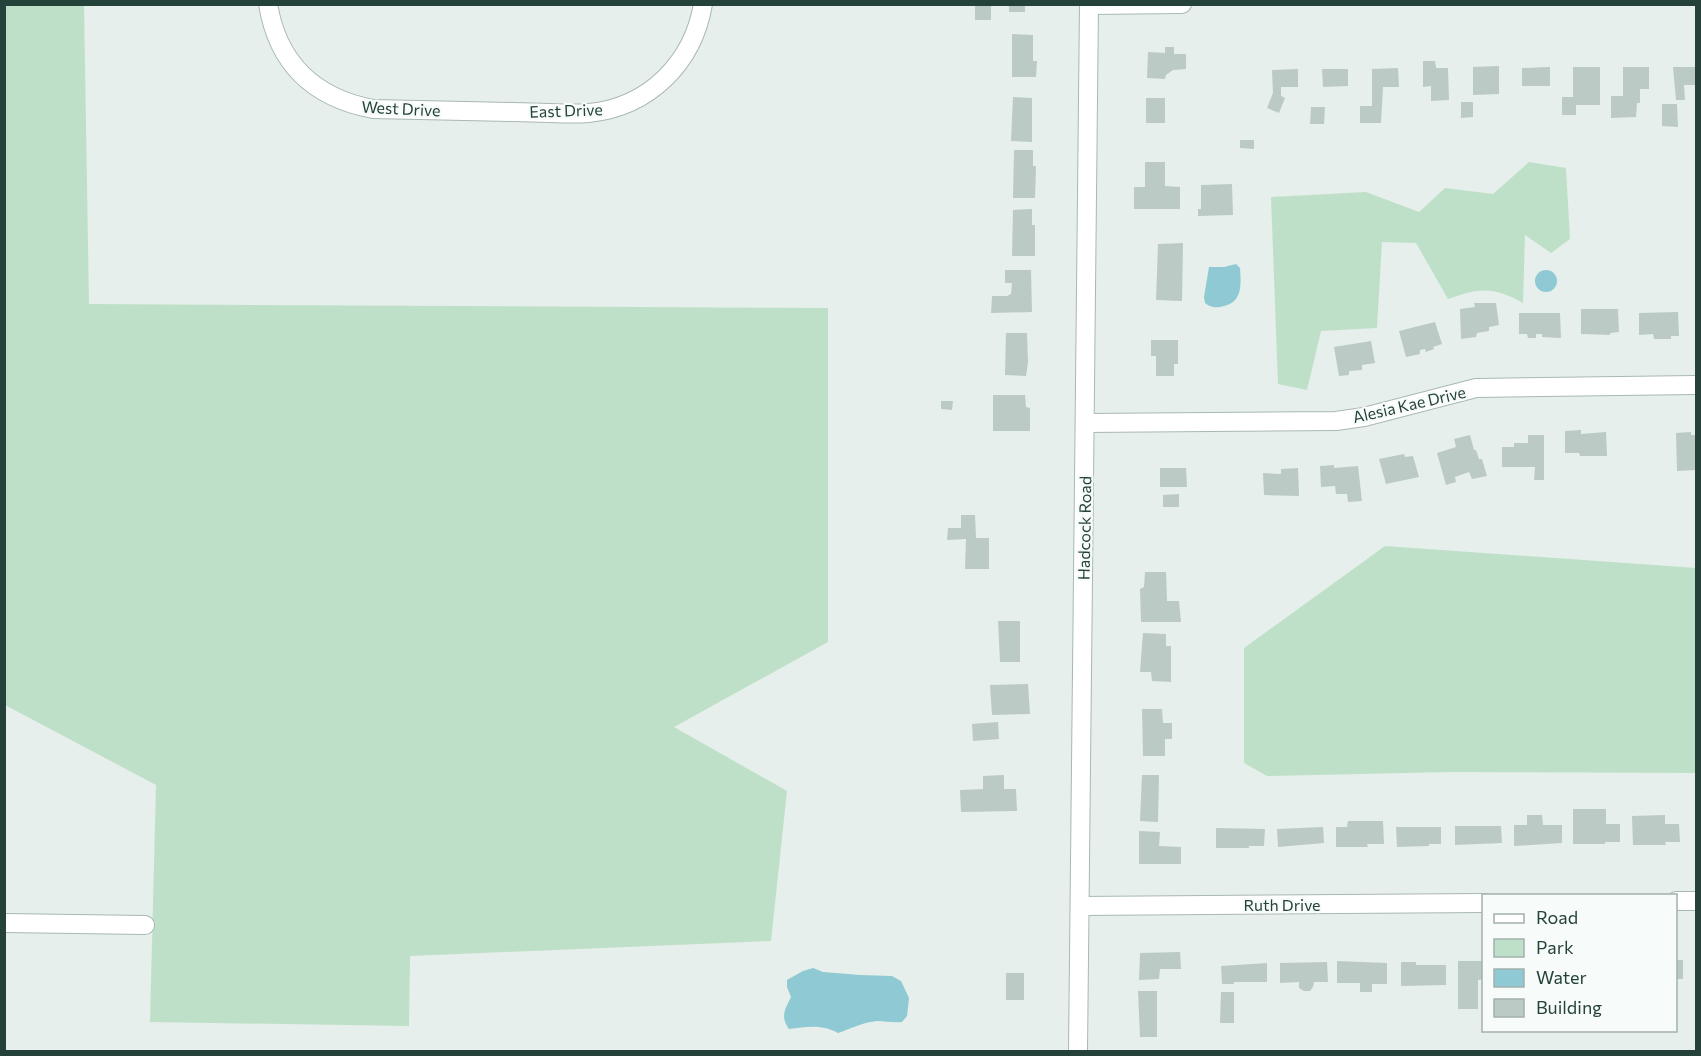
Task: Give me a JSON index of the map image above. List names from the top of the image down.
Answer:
{
  "streets": {
    "street": [
      "West Drive",
      "East Drive",
      "Alesia Kae Drive",
      "Hadcock Road",
      "Ruth Drive"
    ]
  },
  "crossings": [
    ["West Drive", "East Drive"],
    ["Alesia Kae Drive", "Hadcock Road"],
    ["Hadcock Road", "Ruth Drive"]
  ],
  "legend": [
    "Road",
    "Park",
    "Water",
    "Building"
  ]
}
